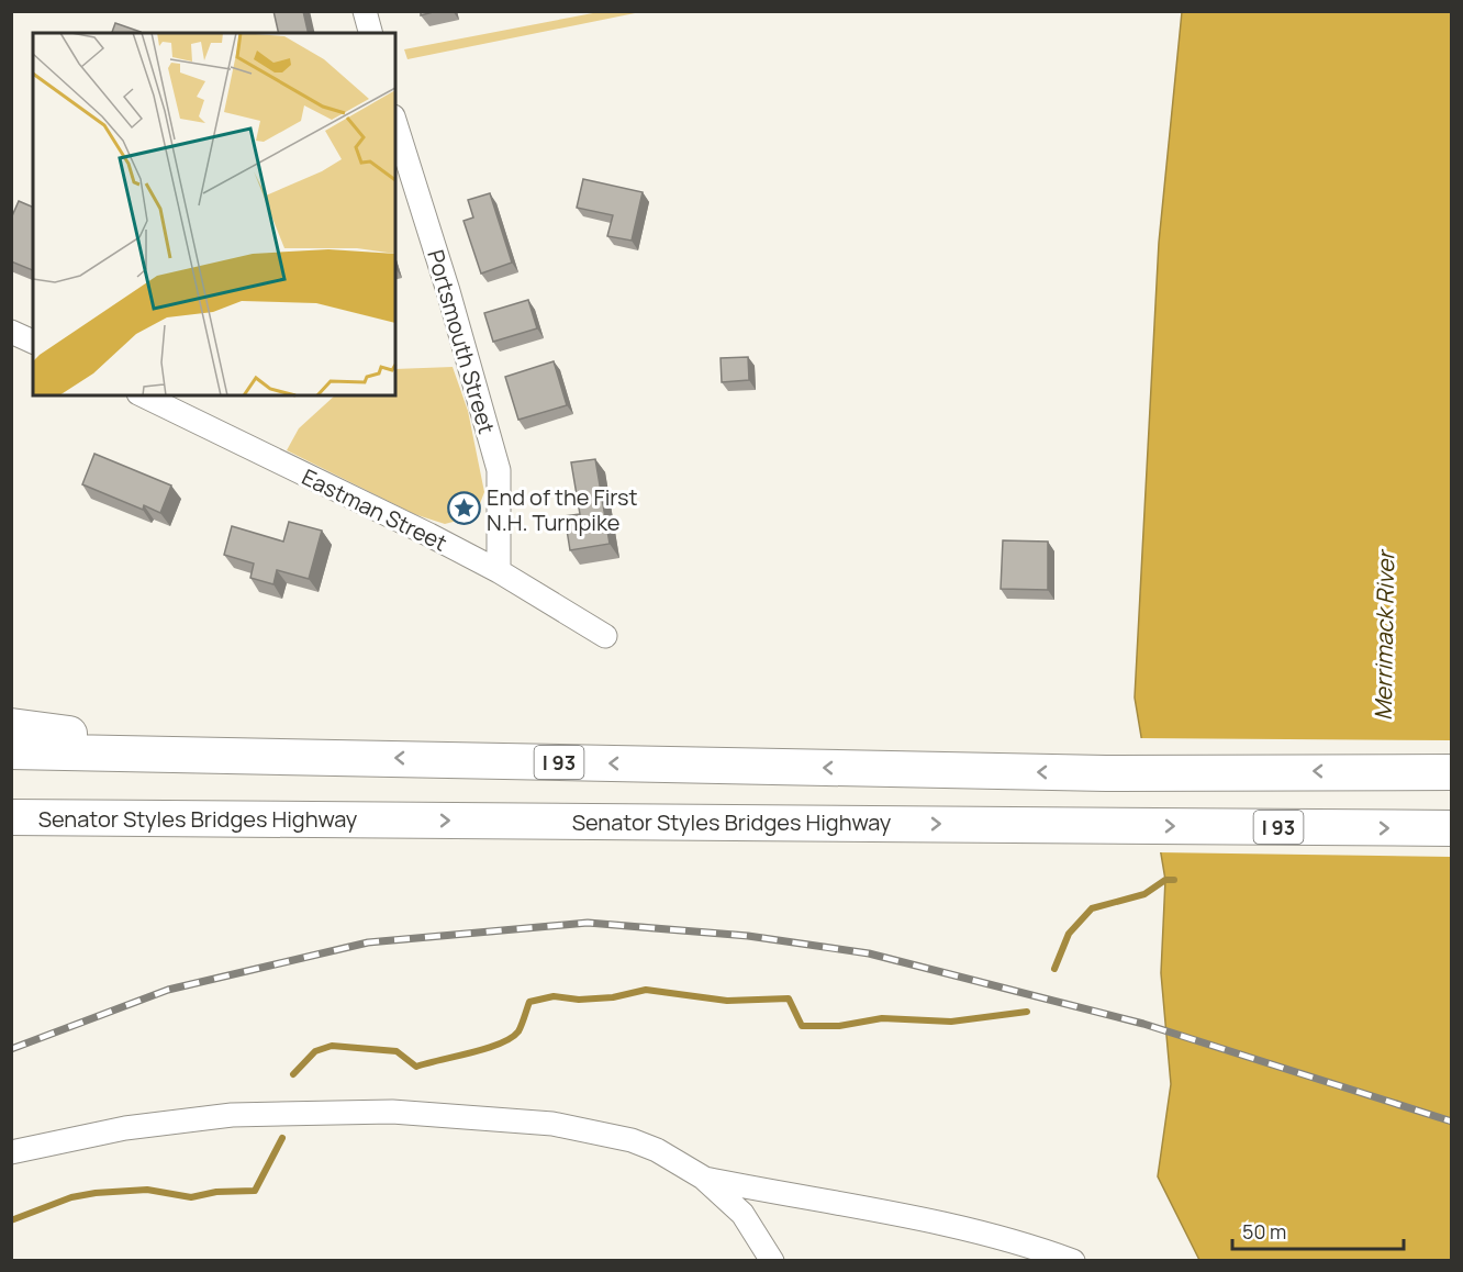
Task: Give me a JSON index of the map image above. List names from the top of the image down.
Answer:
{
  "streets": {
    "highway": ["I 93", "Senator Styles Bridges Highway"],
    "street": ["Portsmouth Street", "Eastman Street"]
  },
  "crossings": [
    ["Portsmouth Street", "Eastman Street"]
  ],
  "water": ["Merrimack River"],
  "places": {
    "place": ["End of the First N.H. Turnpike"]
  },
  "scale_bar": "50 m"
}
